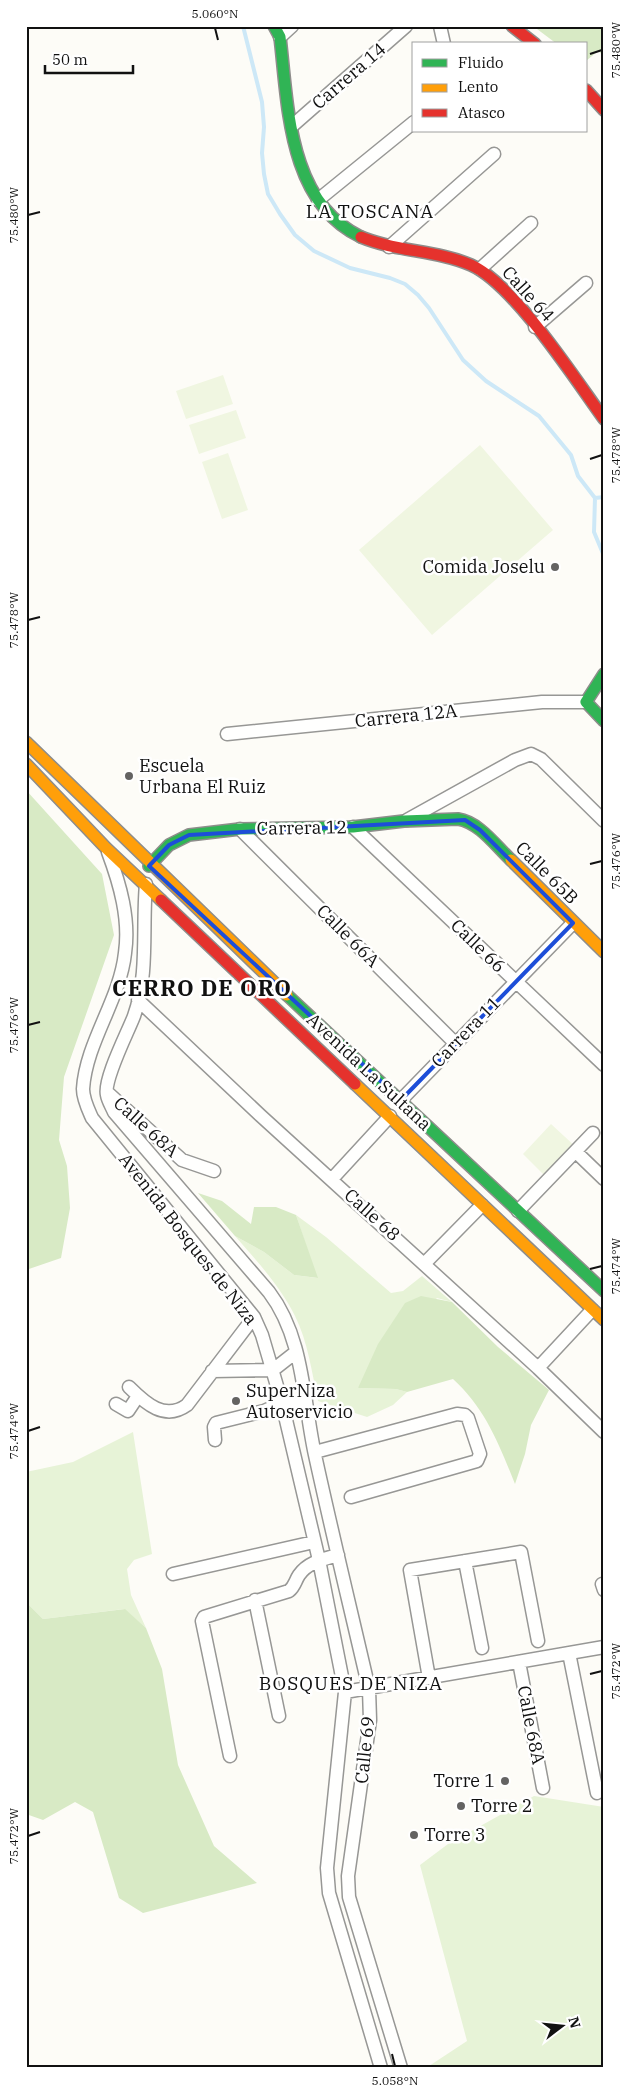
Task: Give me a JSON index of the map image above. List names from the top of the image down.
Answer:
{
  "streets": {
    "street": [
      "Carrera 14",
      "Calle 64",
      "Carrera 12A",
      "Carrera 12",
      "Calle 65B",
      "Calle 66A",
      "Calle 66",
      "Carrera 11",
      "Avenida La Sultana",
      "Calle 68A",
      "Calle 68",
      "Avenida Bosques de Niza",
      "Calle 69"
    ]
  },
  "crossings": [
    ["Carrera 14", "Calle 64"],
    ["Carrera 12", "Calle 65B"],
    ["Carrera 12", "Calle 66A"],
    ["Carrera 12", "Calle 66"],
    ["Carrera 12", "Avenida La Sultana"],
    ["Calle 65B", "Carrera 11"],
    ["Calle 66A", "Carrera 11"],
    ["Calle 66", "Carrera 11"],
    ["Carrera 11", "Avenida La Sultana"],
    ["Avenida La Sultana", "Avenida Bosques de Niza"],
    ["Calle 68A", "Avenida Bosques de Niza"],
    ["Avenida Bosques de Niza", "Calle 69"]
  ],
  "districts": ["LA TOSCANA", "CERRO DE ORO", "BOSQUES DE NIZA"],
  "places": [
    "Comida Joselu",
    "Escuela Urbana El Ruiz",
    "SuperNiza Autoservicio",
    "Torre 1",
    "Torre 2",
    "Torre 3"
  ],
  "legend": ["Fluido", "Lento", "Atasco"],
  "scale_bar": "50 m",
  "north": "right",
  "coordinates": [
    "5.060°N",
    "75.480°W",
    "75.478°W",
    "75.476°W",
    "75.474°W",
    "75.472°W",
    "5.058°N"
  ]
}
